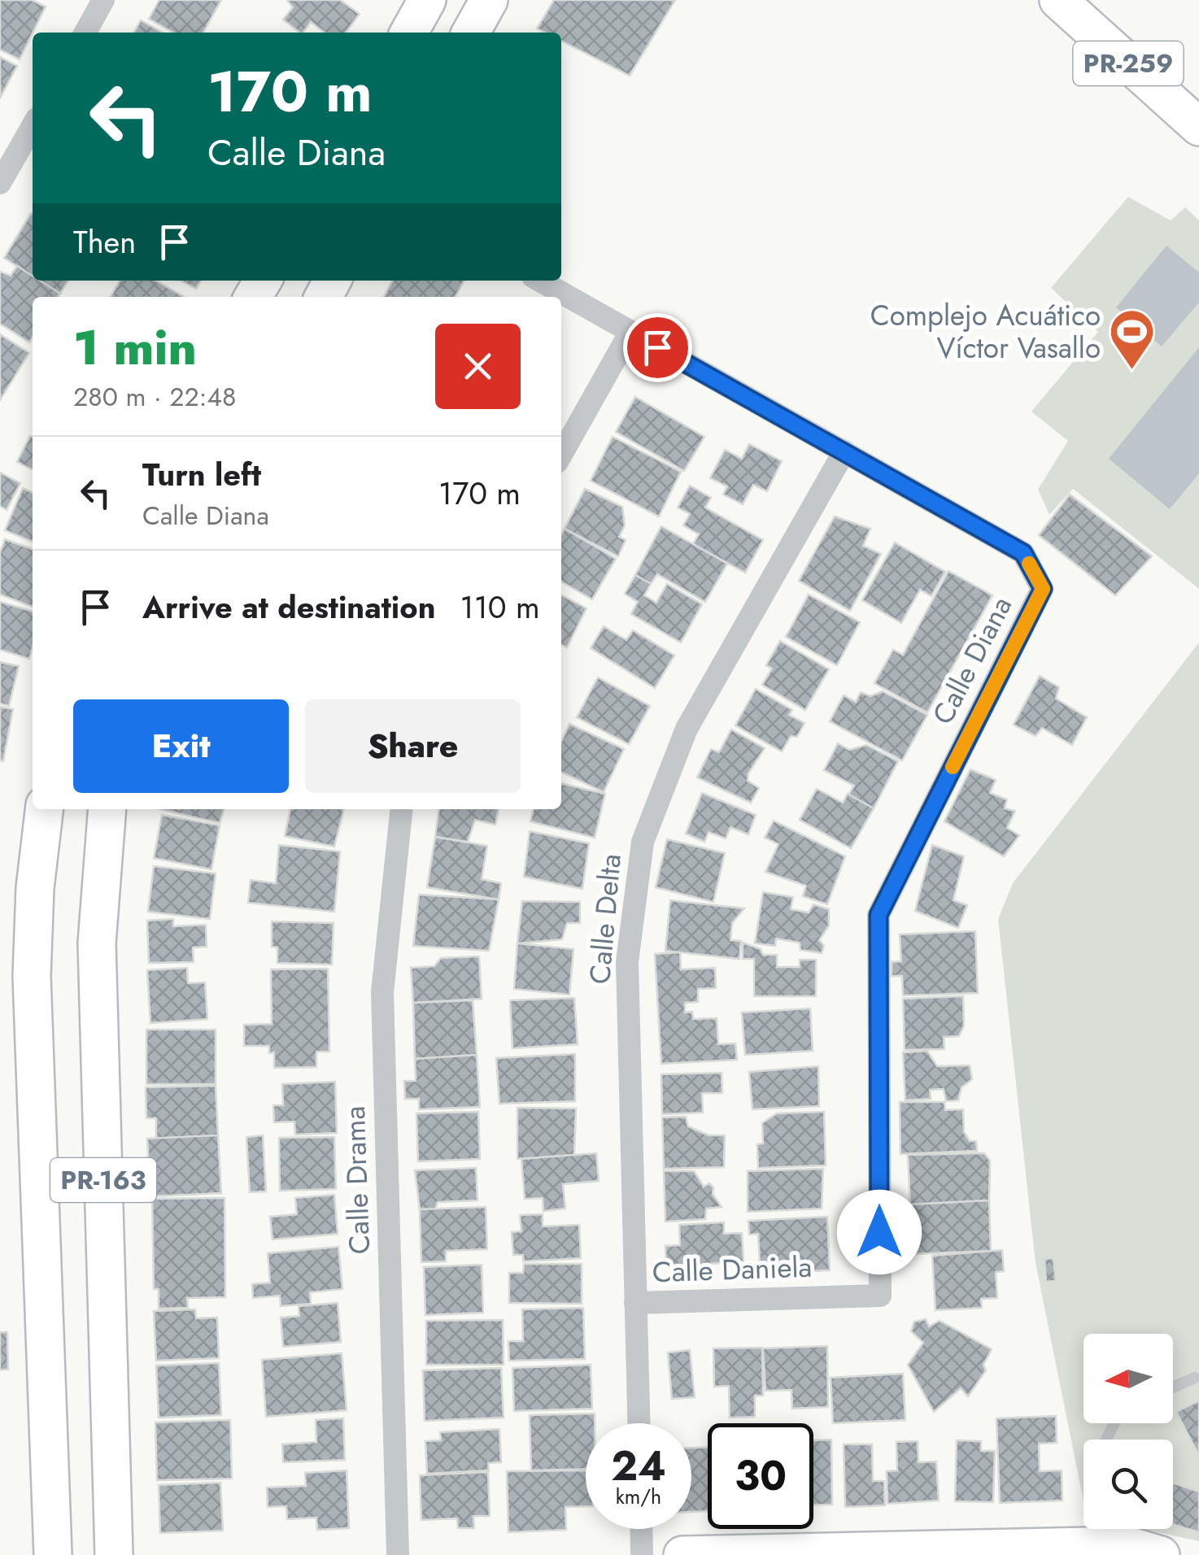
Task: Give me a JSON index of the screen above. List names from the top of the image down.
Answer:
{
  "streets": {
    "main road": ["PR-259", "PR-163"],
    "street": [
      "Calle Diana",
      "Calle Delta",
      "Calle Drama",
      "Calle Daniela"
    ]
  },
  "crossings": [
    ["Calle Diana", "Calle Delta"],
    ["Calle Diana", "Calle Daniela"],
    ["Calle Delta", "Calle Daniela"]
  ],
  "places": {
    "sports": ["Complejo Acuático Víctor Vasallo"]
  },
  "north": "left",
  "page": {
    "turn": ["170 m", "Calle Diana"],
    "then": "Then",
    "heading": ["1 min", "280 m · 22:48"],
    "list": [
      {
        "name": "Turn left",
        "note": "Calle Diana",
        "value": "170 m"
      },
      {
        "name": "Arrive at destination",
        "value": "110 m"
      }
    ],
    "buttons": ["Exit", "Share"],
    "speed": "24 km/h",
    "limit": "30"
  }
}
